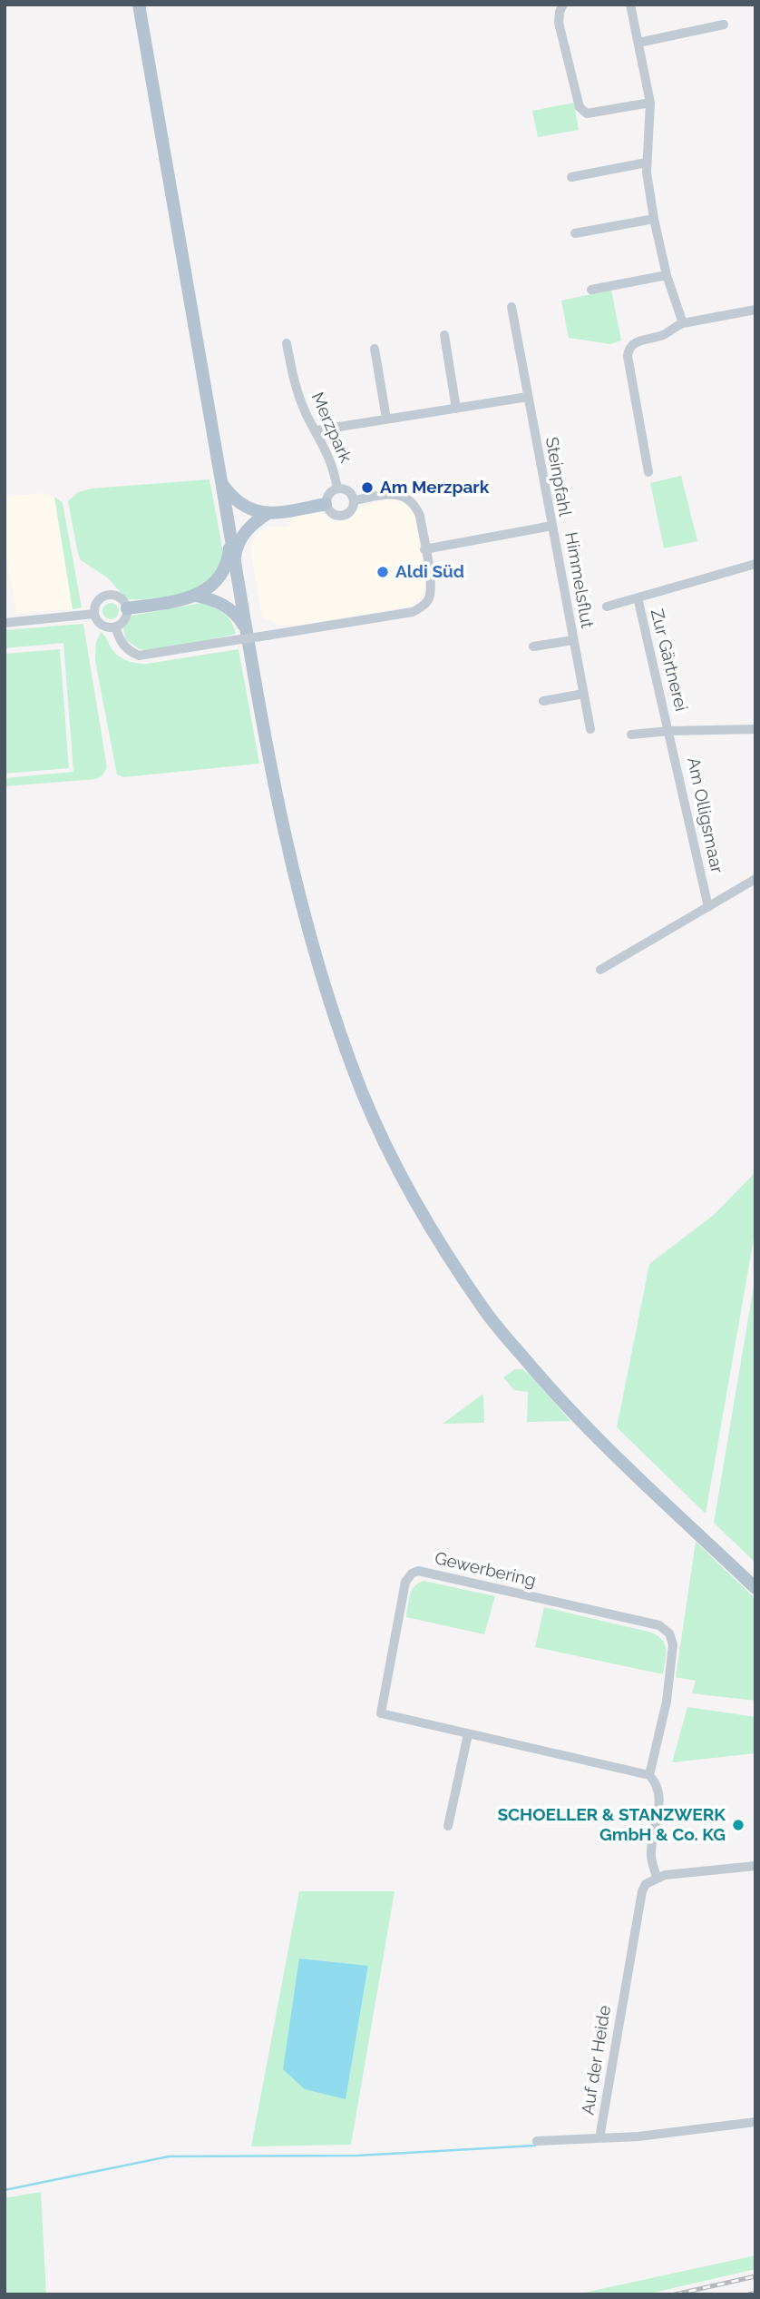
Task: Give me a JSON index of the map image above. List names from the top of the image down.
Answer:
{
  "streets": {
    "street": [
      "Merzpark",
      "Steinpfahl",
      "Himmelsflut",
      "Zur Gärtnerei",
      "Am Olligsmaar",
      "Gewerbering",
      "Auf der Heide"
    ]
  },
  "crossings": [
    ["Steinpfahl", "Himmelsflut"],
    ["Zur Gärtnerei", "Am Olligsmaar"]
  ],
  "places": ["Am Merzpark", "Aldi Süd", "SCHOELLER & STANZWERK GmbH & Co. KG"]
}
